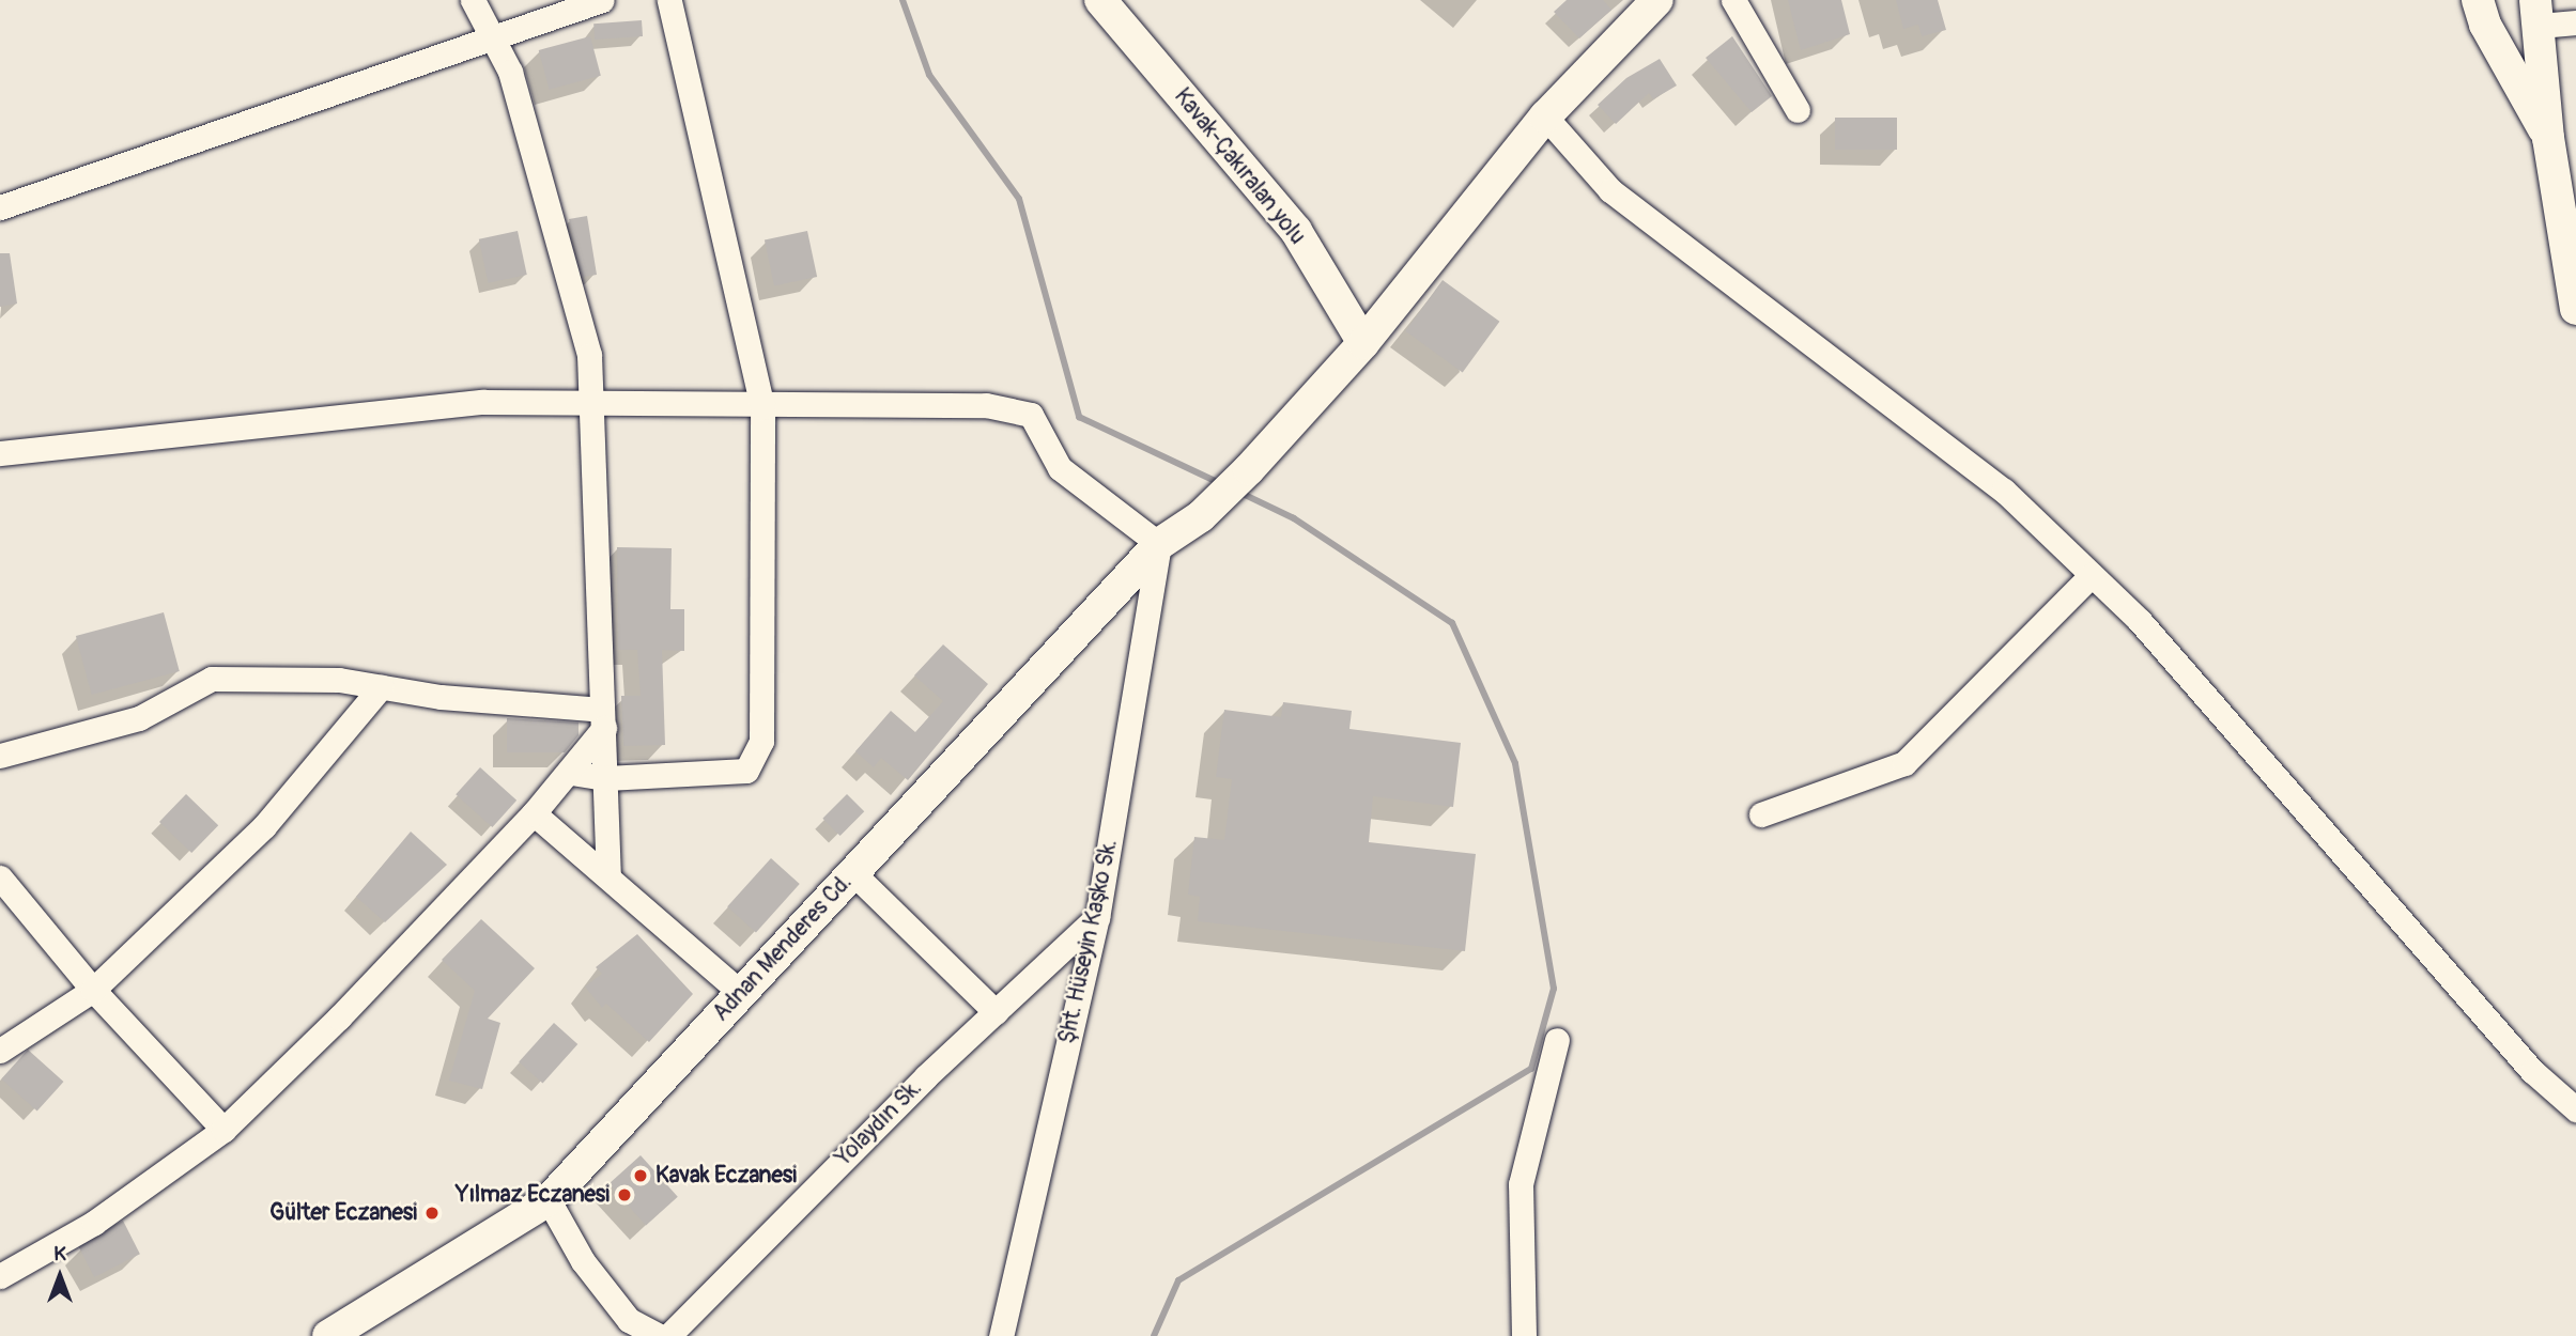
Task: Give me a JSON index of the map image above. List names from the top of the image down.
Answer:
{
  "streets": {
    "main road": ["Kavak-Çakıralan yolu", "Adnan Menderes Cd."],
    "street": ["Şht. Hüseyin Kaşko Sk.", "Yolaydın Sk."]
  },
  "crossings": [
    ["Kavak-Çakıralan yolu", "Adnan Menderes Cd."],
    ["Şht. Hüseyin Kaşko Sk.", "Adnan Menderes Cd."],
    ["Şht. Hüseyin Kaşko Sk.", "Yolaydın Sk."]
  ],
  "places": ["Kavak Eczanesi", "Yılmaz Eczanesi", "Gülter Eczanesi"],
  "north": "top"
}
